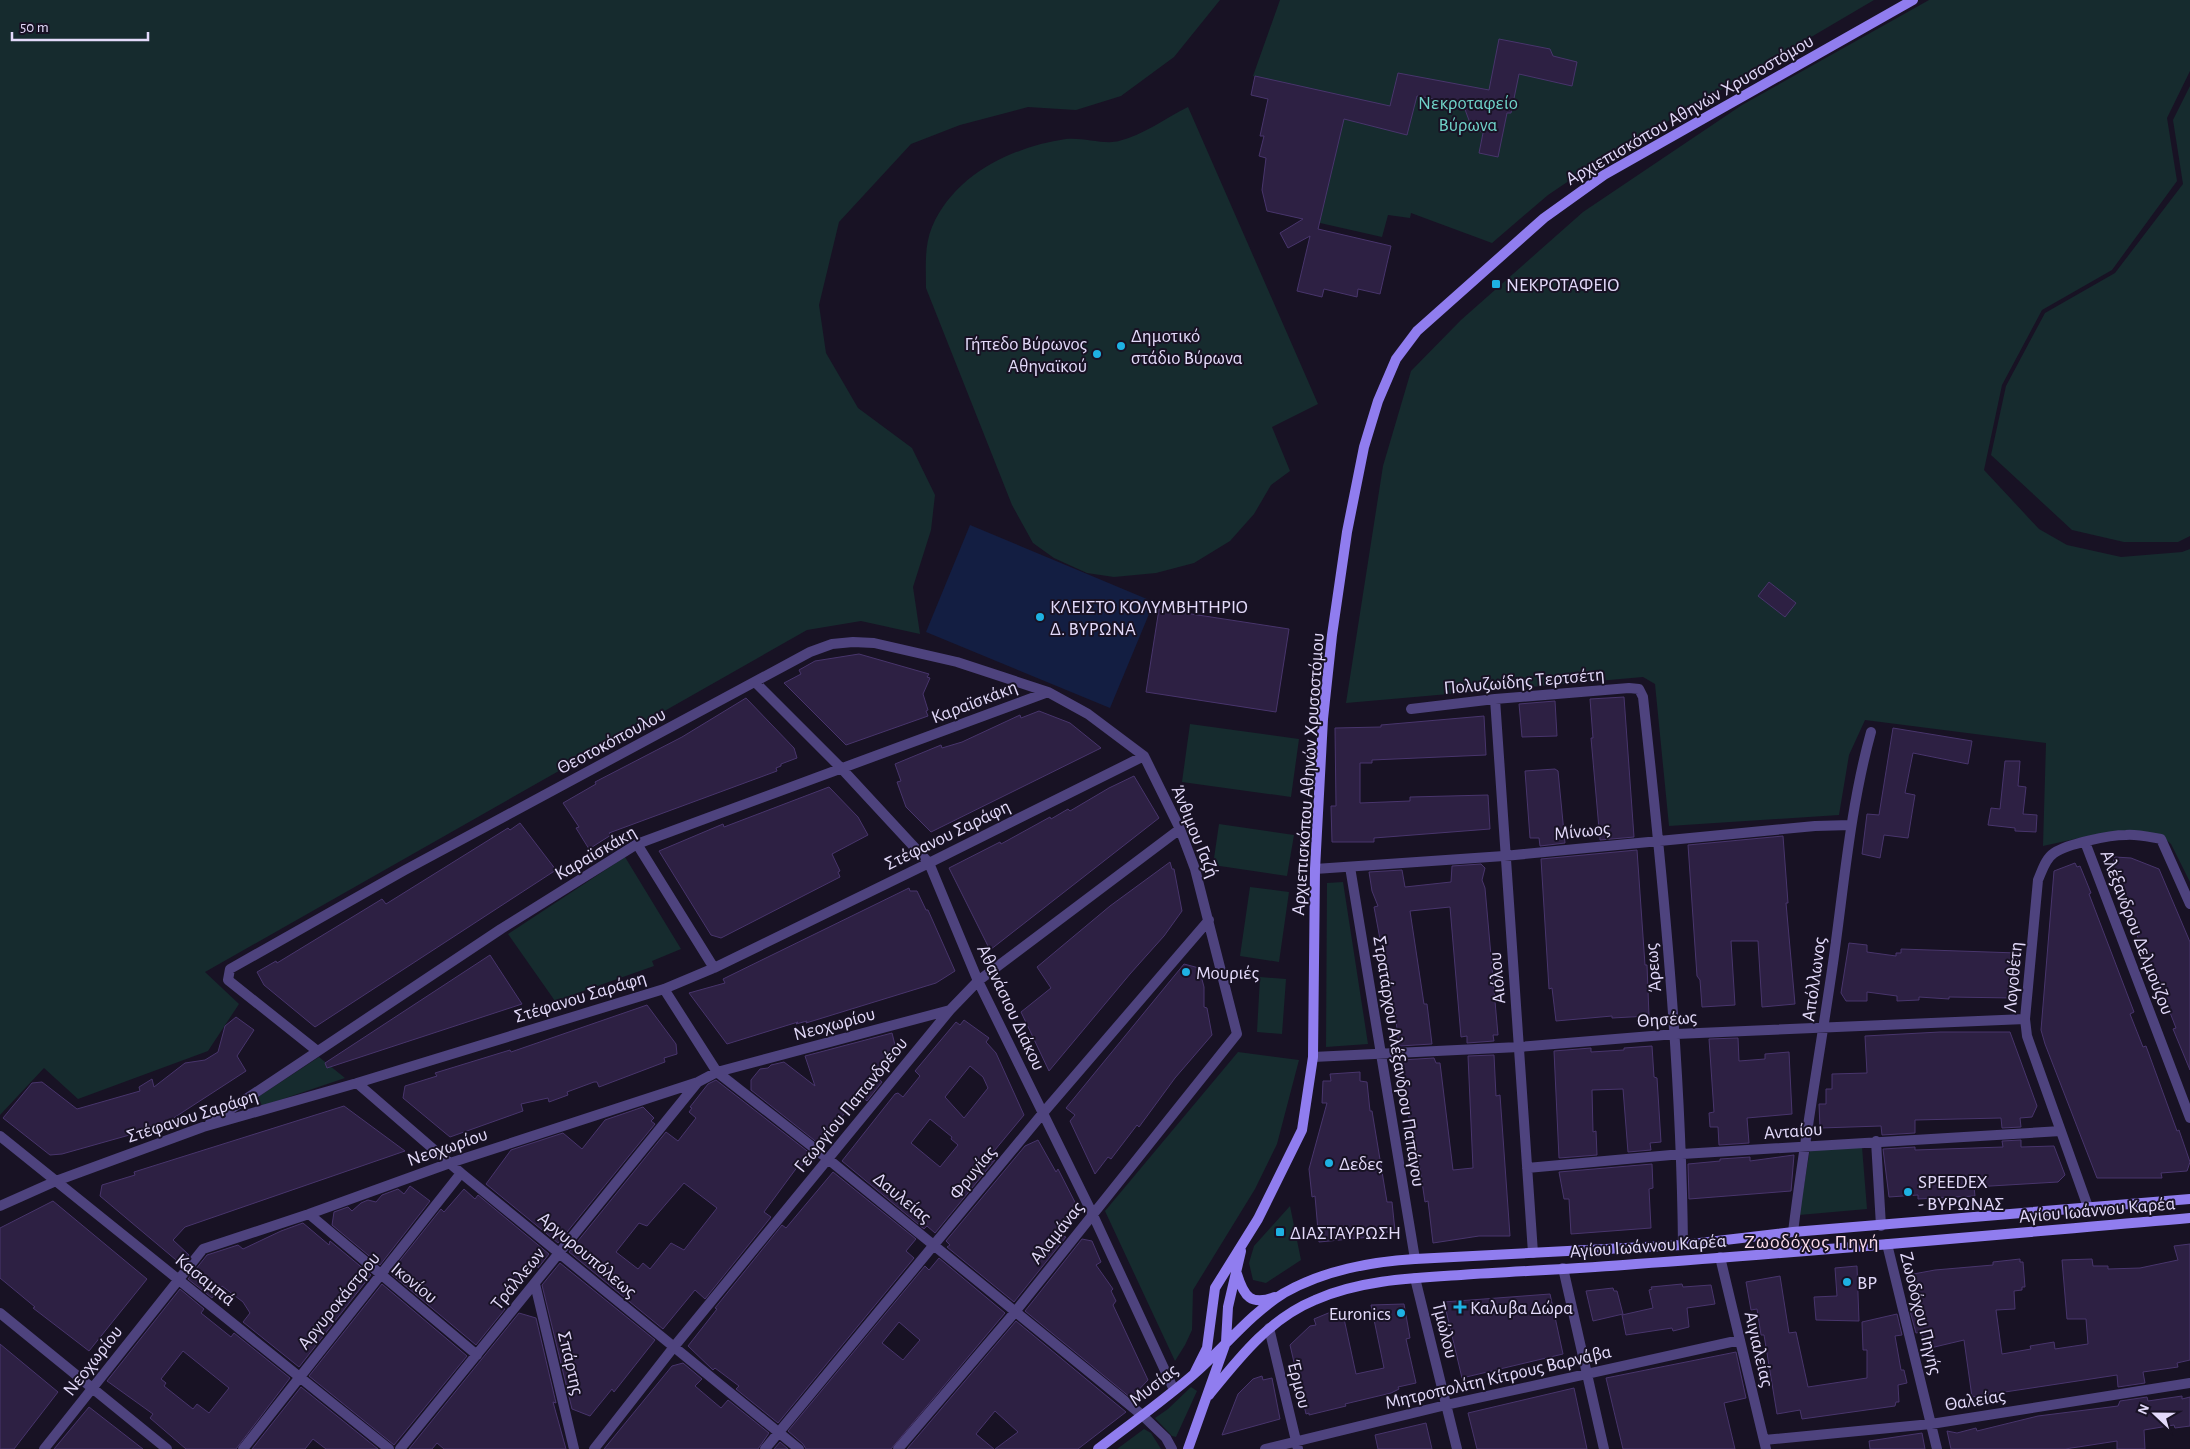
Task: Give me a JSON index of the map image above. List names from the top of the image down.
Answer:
{
  "streets": {
    "street": [
      "Αρχιεπισκόπου Αθηνών Χρυσοστόμου",
      "Πολυζωίδης Τερτσέτη",
      "Καραϊσκάκη",
      "Θεοτοκόπουλου",
      "Μίνωος",
      "Άνθιμου Γαζή",
      "Στέφανου Σαράφη",
      "Αλέξανδρου Δελμούζου",
      "Άρεως",
      "Λογοθέτη",
      "Αιόλου",
      "Απόλλωνος",
      "Αθανάσιου Διάκου",
      "Θησέως",
      "Νεοχωρίου",
      "Στρατάρχου Αλέξανδρου Παπάγου",
      "Γεωργίου Παπανδρέου",
      "Ανταίου",
      "Φρυγίας",
      "Δαυλείας",
      "Αγίου Ιωάννου Καρέα",
      "Αλαμάνας",
      "Αργυρουπόλεως",
      "Τράλλεων",
      "Κασαμπά",
      "Ικονίου",
      "Αργυροκάστρου",
      "Ζωοδόχου Πηγής",
      "Τμώλου",
      "Αιγιαλείας",
      "Σπάρτης",
      "Μητροπολίτη Κίτρους Βαρνάβα",
      "Μυσίας",
      "Έρμου",
      "Θαλείας"
    ]
  },
  "crossings": [
    ["Αρχιεπισκόπου Αθηνών Χρυσοστόμου", "Μίνωος"],
    ["Αρχιεπισκόπου Αθηνών Χρυσοστόμου", "Θησέως"],
    ["Αρχιεπισκόπου Αθηνών Χρυσοστόμου", "Αγίου Ιωάννου Καρέα"],
    ["Αρχιεπισκόπου Αθηνών Χρυσοστόμου", "Μυσίας"],
    ["Πολυζωίδης Τερτσέτη", "Άρεως"],
    ["Πολυζωίδης Τερτσέτη", "Αιόλου"],
    ["Καραϊσκάκη", "Θεοτοκόπουλου"],
    ["Καραϊσκάκη", "Άνθιμου Γαζή"],
    ["Καραϊσκάκη", "Στέφανου Σαράφη"],
    ["Καραϊσκάκη", "Αθανάσιου Διάκου"],
    ["Θεοτοκόπουλου", "Άνθιμου Γαζή"],
    ["Θεοτοκόπουλου", "Αθανάσιου Διάκου"],
    ["Μίνωος", "Άρεως"],
    ["Μίνωος", "Αιόλου"],
    ["Μίνωος", "Απόλλωνος"],
    ["Μίνωος", "Στρατάρχου Αλέξανδρου Παπάγου"],
    ["Άνθιμου Γαζή", "Στέφανου Σαράφη"],
    ["Άνθιμου Γαζή", "Γεωργίου Παπανδρέου"],
    ["Άνθιμου Γαζή", "Φρυγίας"],
    ["Άνθιμου Γαζή", "Αλαμάνας"],
    ["Στέφανου Σαράφη", "Αθανάσιου Διάκου"],
    ["Στέφανου Σαράφη", "Δαυλείας"],
    ["Στέφανου Σαράφη", "Αργυρουπόλεως"],
    ["Στέφανου Σαράφη", "Κασαμπά"],
    ["Αλέξανδρου Δελμούζου", "Λογοθέτη"],
    ["Άρεως", "Θησέως"],
    ["Άρεως", "Ανταίου"],
    ["Άρεως", "Αγίου Ιωάννου Καρέα"],
    ["Λογοθέτη", "Θησέως"],
    ["Λογοθέτη", "Ανταίου"],
    ["Λογοθέτη", "Αγίου Ιωάννου Καρέα"],
    ["Αιόλου", "Θησέως"],
    ["Αιόλου", "Ανταίου"],
    ["Αιόλου", "Αγίου Ιωάννου Καρέα"],
    ["Απόλλωνος", "Θησέως"],
    ["Απόλλωνος", "Ανταίου"],
    ["Απόλλωνος", "Αγίου Ιωάννου Καρέα"],
    ["Αθανάσιου Διάκου", "Γεωργίου Παπανδρέου"],
    ["Αθανάσιου Διάκου", "Φρυγίας"],
    ["Αθανάσιου Διάκου", "Αλαμάνας"],
    ["Αθανάσιου Διάκου", "Μυσίας"],
    ["Θησέως", "Στρατάρχου Αλέξανδρου Παπάγου"],
    ["Νεοχωρίου", "Γεωργίου Παπανδρέου"],
    ["Νεοχωρίου", "Δαυλείας"],
    ["Νεοχωρίου", "Αργυρουπόλεως"],
    ["Νεοχωρίου", "Τράλλεων"],
    ["Νεοχωρίου", "Κασαμπά"],
    ["Νεοχωρίου", "Ικονίου"],
    ["Στρατάρχου Αλέξανδρου Παπάγου", "Αγίου Ιωάννου Καρέα"],
    ["Γεωργίου Παπανδρέου", "Δαυλείας"],
    ["Γεωργίου Παπανδρέου", "Αργυρουπόλεως"],
    ["Φρυγίας", "Δαυλείας"],
    ["Φρυγίας", "Αργυρουπόλεως"],
    ["Δαυλείας", "Αλαμάνας"],
    ["Δαυλείας", "Μυσίας"],
    ["Αγίου Ιωάννου Καρέα", "Ζωοδόχου Πηγής"],
    ["Αγίου Ιωάννου Καρέα", "Τμώλου"],
    ["Αγίου Ιωάννου Καρέα", "Αιγιαλείας"],
    ["Αγίου Ιωάννου Καρέα", "Μυσίας"],
    ["Αγίου Ιωάννου Καρέα", "Έρμου"],
    ["Αργυρουπόλεως", "Τράλλεων"],
    ["Αργυρουπόλεως", "Αργυροκάστρου"],
    ["Τράλλεων", "Ικονίου"],
    ["Τράλλεων", "Σπάρτης"],
    ["Κασαμπά", "Αργυροκάστρου"],
    ["Ικονίου", "Αργυροκάστρου"],
    ["Ζωοδόχου Πηγής", "Θαλείας"],
    ["Τμώλου", "Μητροπολίτη Κίτρους Βαρνάβα"],
    ["Αιγιαλείας", "Μητροπολίτη Κίτρους Βαρνάβα"],
    ["Αιγιαλείας", "Θαλείας"],
    ["Μητροπολίτη Κίτρους Βαρνάβα", "Έρμου"]
  ],
  "districts": ["Ζωοδόχος Πηγή"],
  "parks": ["Νεκροταφείο Βύρωνα"],
  "places": {
    "transit": ["ΝΕΚΡΟΤΑΦΕΙΟ", "ΔΙΑΣΤΑΥΡΩΣΗ"],
    "other": [
      "Δημοτικό στάδιο Βύρωνα",
      "Γήπεδο Βύρωνος Αθηναϊκού",
      "ΚΛΕΙΣΤΟ ΚΟΛΥΜΒΗΤΗΡΙΟ Δ. ΒΥΡΩΝΑ",
      "Μουριές",
      "Δεδες",
      "SPEEDEX - ΒΥΡΩΝΑΣ",
      "BP",
      "Euronics"
    ],
    "health": ["Καλυβα Δώρα"]
  },
  "scale_bar": "50 m",
  "north": "left"
}
